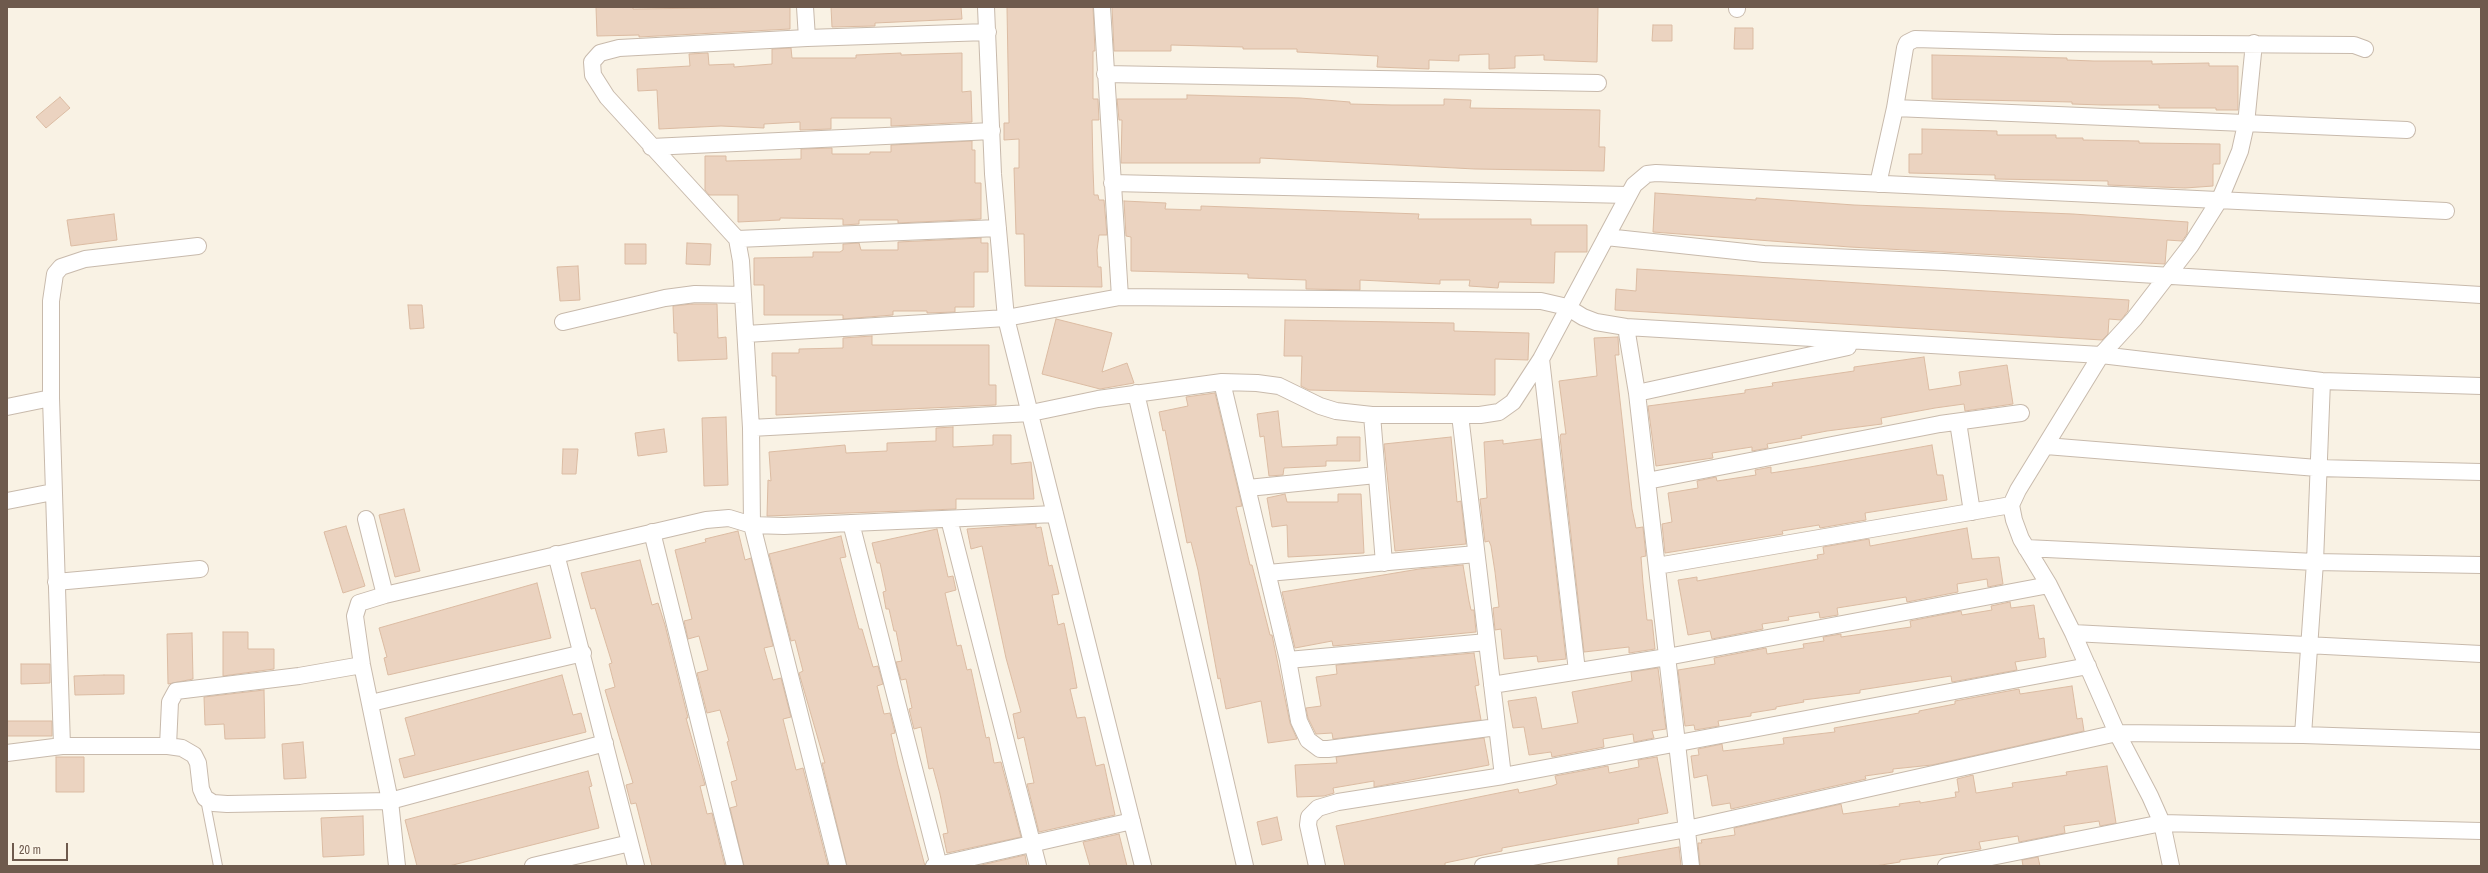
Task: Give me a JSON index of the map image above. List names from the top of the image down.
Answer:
{
  "scale_bar": "20 m"
}
